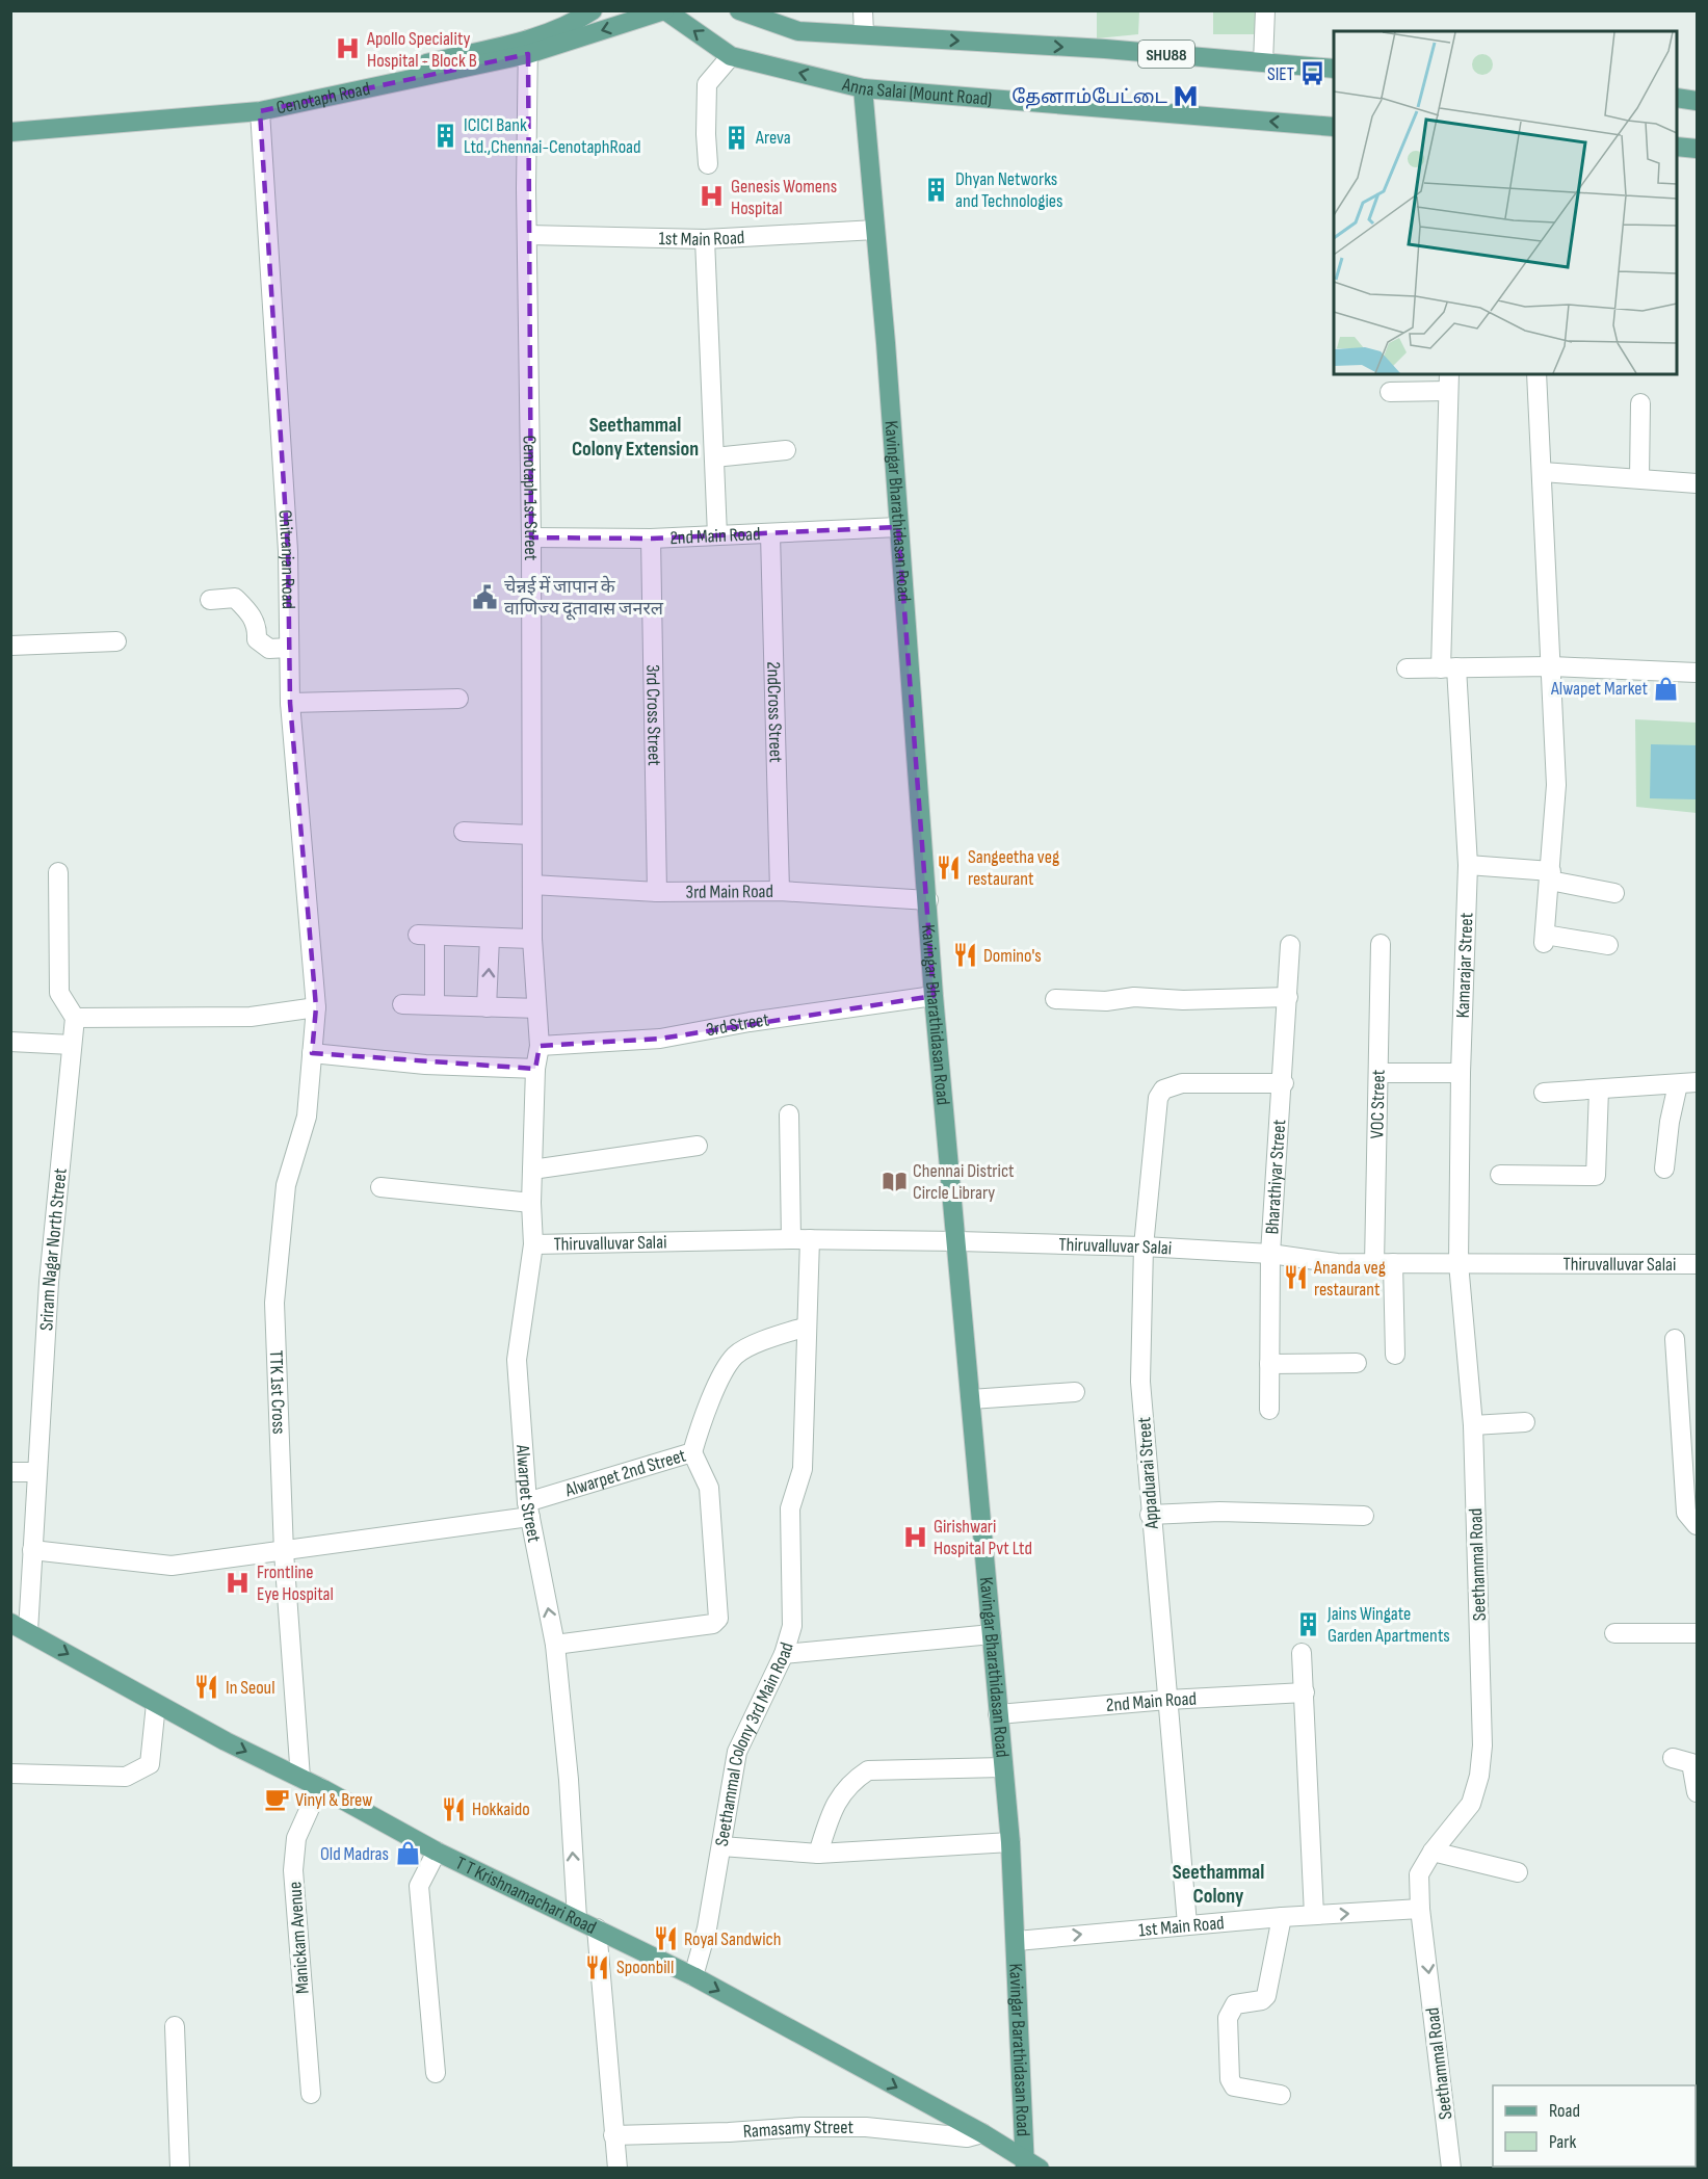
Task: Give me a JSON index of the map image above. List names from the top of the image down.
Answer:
{
  "streets": {
    "main road": [
      "SHU88",
      "Anna Salai (Mount Road)",
      "Cenotaph Road",
      "Kavingar Bharathidasan Road",
      "T T Krishnamachari Road",
      "Kavingar Barathidasan Road"
    ],
    "street": [
      "1st Main Road",
      "Cenotaph 1st Street",
      "2nd Main Road",
      "Chitranjan Road",
      "2ndCross Street",
      "3rd Cross Street",
      "3rd Main Road",
      "Kamarajar Street",
      "3rd Street",
      "VOC Street",
      "Bharathiyar Street",
      "Thiruvalluvar Salai",
      "Sriram Nagar North Street",
      "TTK 1st Cross",
      "Alwarpet 2nd Street",
      "Appaduarai Street",
      "Alwarpet Street",
      "Seethammal Road",
      "Seethammal Colony 3rd Main Road",
      "Manickam Avenue",
      "Ramasamy Street"
    ]
  },
  "crossings": [
    ["Anna Salai (Mount Road)", "Cenotaph Road"],
    ["Anna Salai (Mount Road)", "Kavingar Bharathidasan Road"],
    ["Cenotaph Road", "Cenotaph 1st Street"],
    ["Cenotaph Road", "Chitranjan Road"],
    ["1st Main Road", "Cenotaph 1st Street"],
    ["1st Main Road", "Kavingar Bharathidasan Road"],
    ["1st Main Road", "Appaduarai Street"],
    ["1st Main Road", "Seethammal Road"],
    ["1st Main Road", "Kavingar Barathidasan Road"],
    ["Cenotaph 1st Street", "2nd Main Road"],
    ["Cenotaph 1st Street", "3rd Main Road"],
    ["Cenotaph 1st Street", "3rd Street"],
    ["Cenotaph 1st Street", "Alwarpet Street"],
    ["Kavingar Bharathidasan Road", "2nd Main Road"],
    ["Kavingar Bharathidasan Road", "3rd Main Road"],
    ["Kavingar Bharathidasan Road", "3rd Street"],
    ["Kavingar Bharathidasan Road", "Thiruvalluvar Salai"],
    ["Kavingar Bharathidasan Road", "Kavingar Barathidasan Road"],
    ["2nd Main Road", "2ndCross Street"],
    ["2nd Main Road", "3rd Cross Street"],
    ["2nd Main Road", "Appaduarai Street"],
    ["Chitranjan Road", "TTK 1st Cross"],
    ["2ndCross Street", "3rd Main Road"],
    ["3rd Cross Street", "3rd Main Road"],
    ["Kamarajar Street", "Thiruvalluvar Salai"],
    ["Kamarajar Street", "Seethammal Road"],
    ["VOC Street", "Thiruvalluvar Salai"],
    ["Bharathiyar Street", "Thiruvalluvar Salai"],
    ["Bharathiyar Street", "Appaduarai Street"],
    ["Thiruvalluvar Salai", "Appaduarai Street"],
    ["Thiruvalluvar Salai", "Alwarpet Street"],
    ["Thiruvalluvar Salai", "Seethammal Road"],
    ["Thiruvalluvar Salai", "Seethammal Colony 3rd Main Road"],
    ["Sriram Nagar North Street", "Alwarpet 2nd Street"],
    ["Sriram Nagar North Street", "T T Krishnamachari Road"],
    ["TTK 1st Cross", "Alwarpet 2nd Street"],
    ["TTK 1st Cross", "T T Krishnamachari Road"],
    ["Alwarpet 2nd Street", "Alwarpet Street"],
    ["Alwarpet 2nd Street", "Seethammal Colony 3rd Main Road"],
    ["Alwarpet Street", "T T Krishnamachari Road"],
    ["Seethammal Colony 3rd Main Road", "T T Krishnamachari Road"],
    ["T T Krishnamachari Road", "Manickam Avenue"],
    ["T T Krishnamachari Road", "Kavingar Barathidasan Road"],
    ["T T Krishnamachari Road", "Ramasamy Street"]
  ],
  "one_way": ["1st Main Road", "Alwarpet Street", "T T Krishnamachari Road"],
  "districts": ["Seethammal Colony Extension", "Seethammal Colony"],
  "places": {
    "hospital": [
      "Apollo Speciality Hospital - Block B",
      "Genesis Womens Hospital",
      "Girishwari Hospital Pvt Ltd",
      "Frontline Eye Hospital"
    ],
    "bus stop": ["SIET"],
    "metro station": ["தேனாம்பேட்டை"],
    "building": [
      "ICICI Bank Ltd.,Chennai-CenotaphRoad",
      "Areva",
      "Dhyan Networks and Technologies",
      "Jains Wingate Garden Apartments"
    ],
    "public building": ["चेन्नई में जापान के वाणिज्य दूतावास जनरल"],
    "shop": ["Alwapet Market", "Old Madras"],
    "restaurant": [
      "Sangeetha veg restaurant",
      "Domino's",
      "Ananda veg restaurant",
      "In Seoul",
      "Hokkaido",
      "Royal Sandwich",
      "Spoonbill"
    ],
    "library": ["Chennai District Circle Library"],
    "cafe": ["Vinyl & Brew"]
  },
  "legend": ["Road", "Park"]
}
